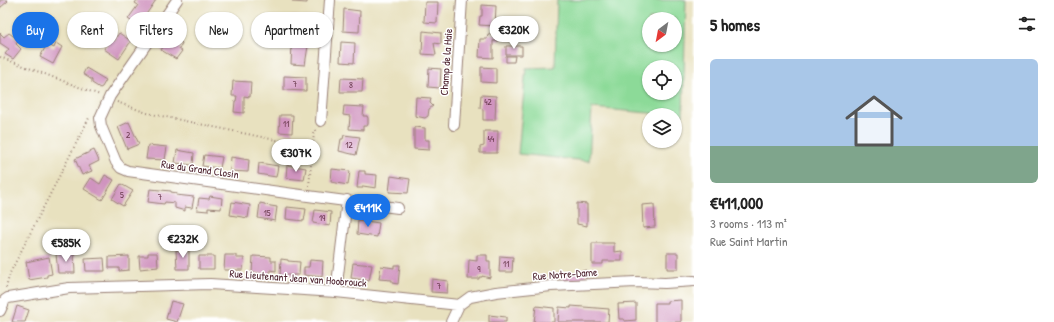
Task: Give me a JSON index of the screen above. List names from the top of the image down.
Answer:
{
  "streets": {
    "street": [
      "Champ de la Haie",
      "Rue du Grand Closin",
      "Rue Notre-Dame",
      "Rue Lieutenant Jean van Hoobrouck"
    ]
  },
  "crossings": [
    ["Rue Notre-Dame", "Rue Lieutenant Jean van Hoobrouck"]
  ],
  "house_numbers": [
    "7",
    "8",
    "42",
    "11",
    "2",
    "44",
    "12",
    "5",
    "7",
    "15",
    "19",
    "11",
    "9",
    "7"
  ],
  "north": "bottom left",
  "page": {
    "heading": "5 homes",
    "chip": [
      "Buy",
      "Rent",
      "Filters",
      "New",
      "Apartment"
    ],
    "price": [
      "€320K",
      "€307K",
      "€411K",
      "€232K",
      "€585K"
    ],
    "list": [
      {
        "name": "€411,000",
        "note": "3 rooms · 113 m² · Rue Saint Martin"
      }
    ]
  }
}
